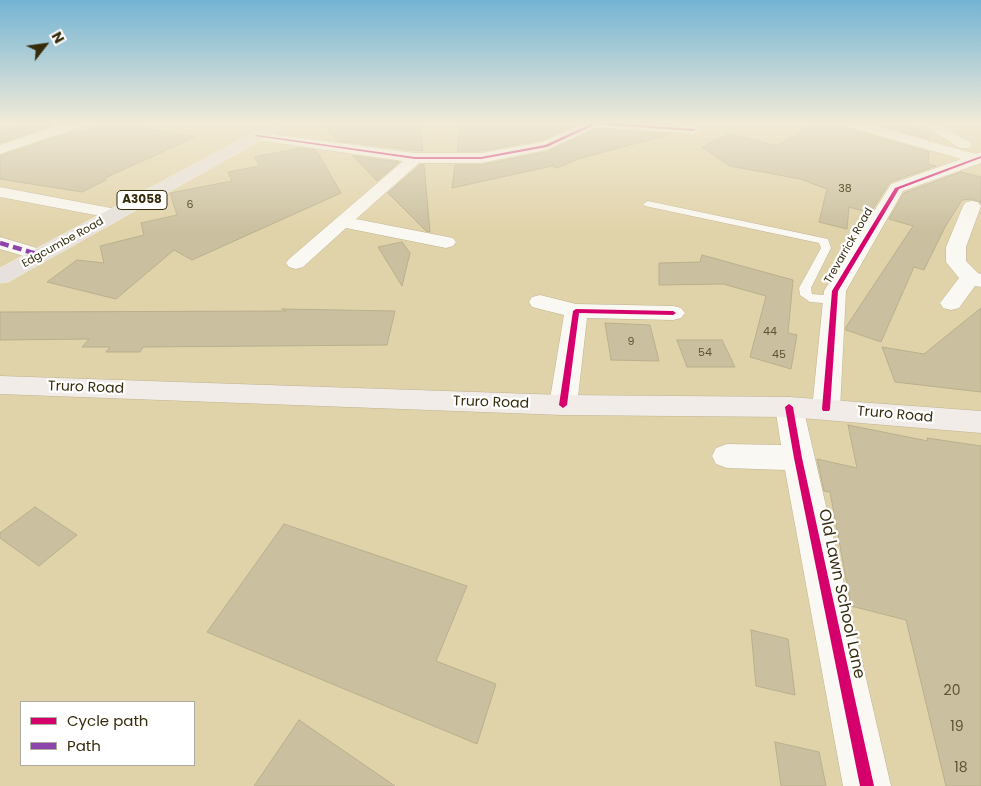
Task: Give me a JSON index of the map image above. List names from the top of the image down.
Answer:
{
  "streets": {
    "main road": ["A3058", "Edgcumbe Road", "Truro Road"],
    "street": ["Trevarrick Road", "Old Lawn School Lane"]
  },
  "crossings": [
    ["Trevarrick Road", "Truro Road"],
    ["Truro Road", "Old Lawn School Lane"]
  ],
  "house_numbers": [
    "38",
    "6",
    "44",
    "9",
    "54",
    "45",
    "20",
    "19",
    "18"
  ],
  "legend": ["Cycle path", "Path"],
  "north": "top right"
}
